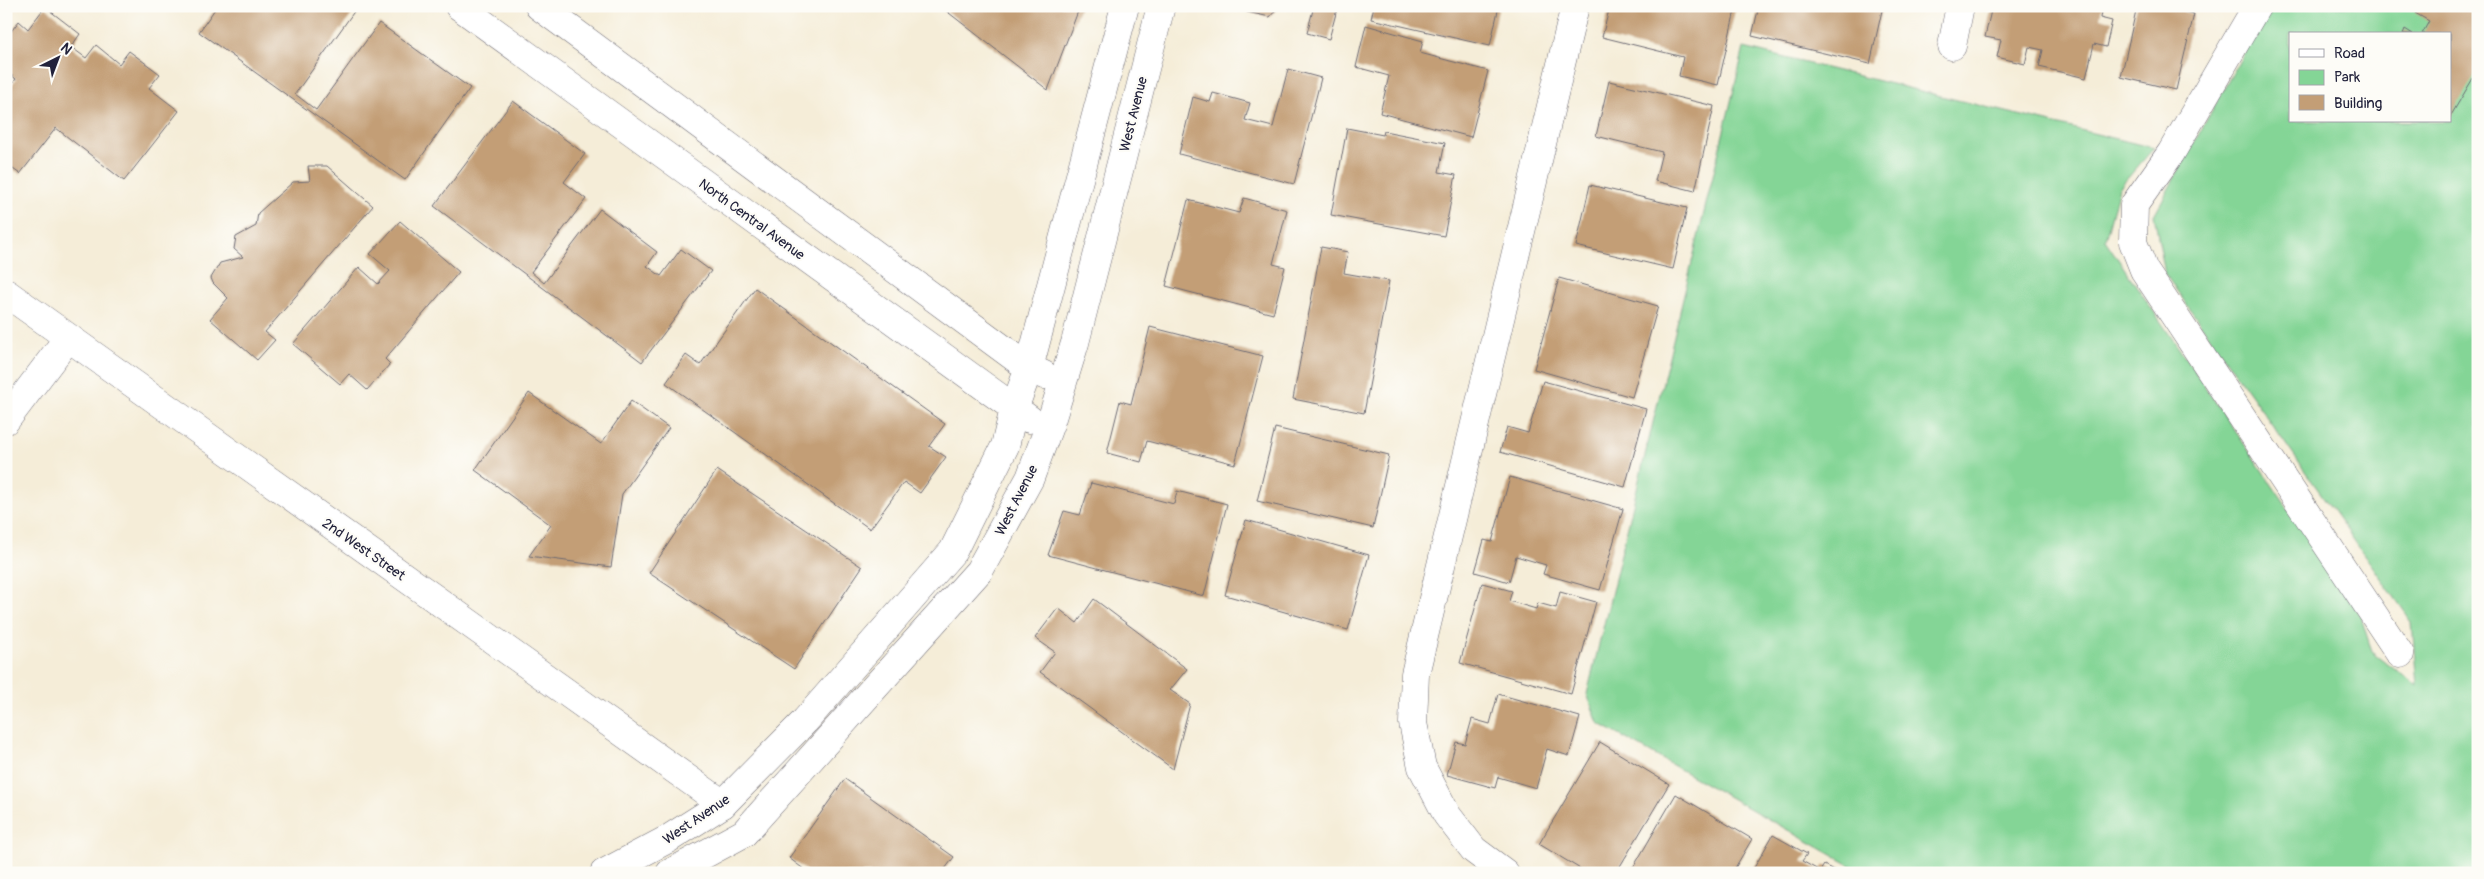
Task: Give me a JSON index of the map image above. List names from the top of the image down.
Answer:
{
  "streets": {
    "street": ["West Avenue", "North Central Avenue", "2nd West Street"]
  },
  "crossings": [
    ["West Avenue", "North Central Avenue"],
    ["West Avenue", "2nd West Street"]
  ],
  "legend": ["Road", "Park", "Building"],
  "north": "top right"
}
